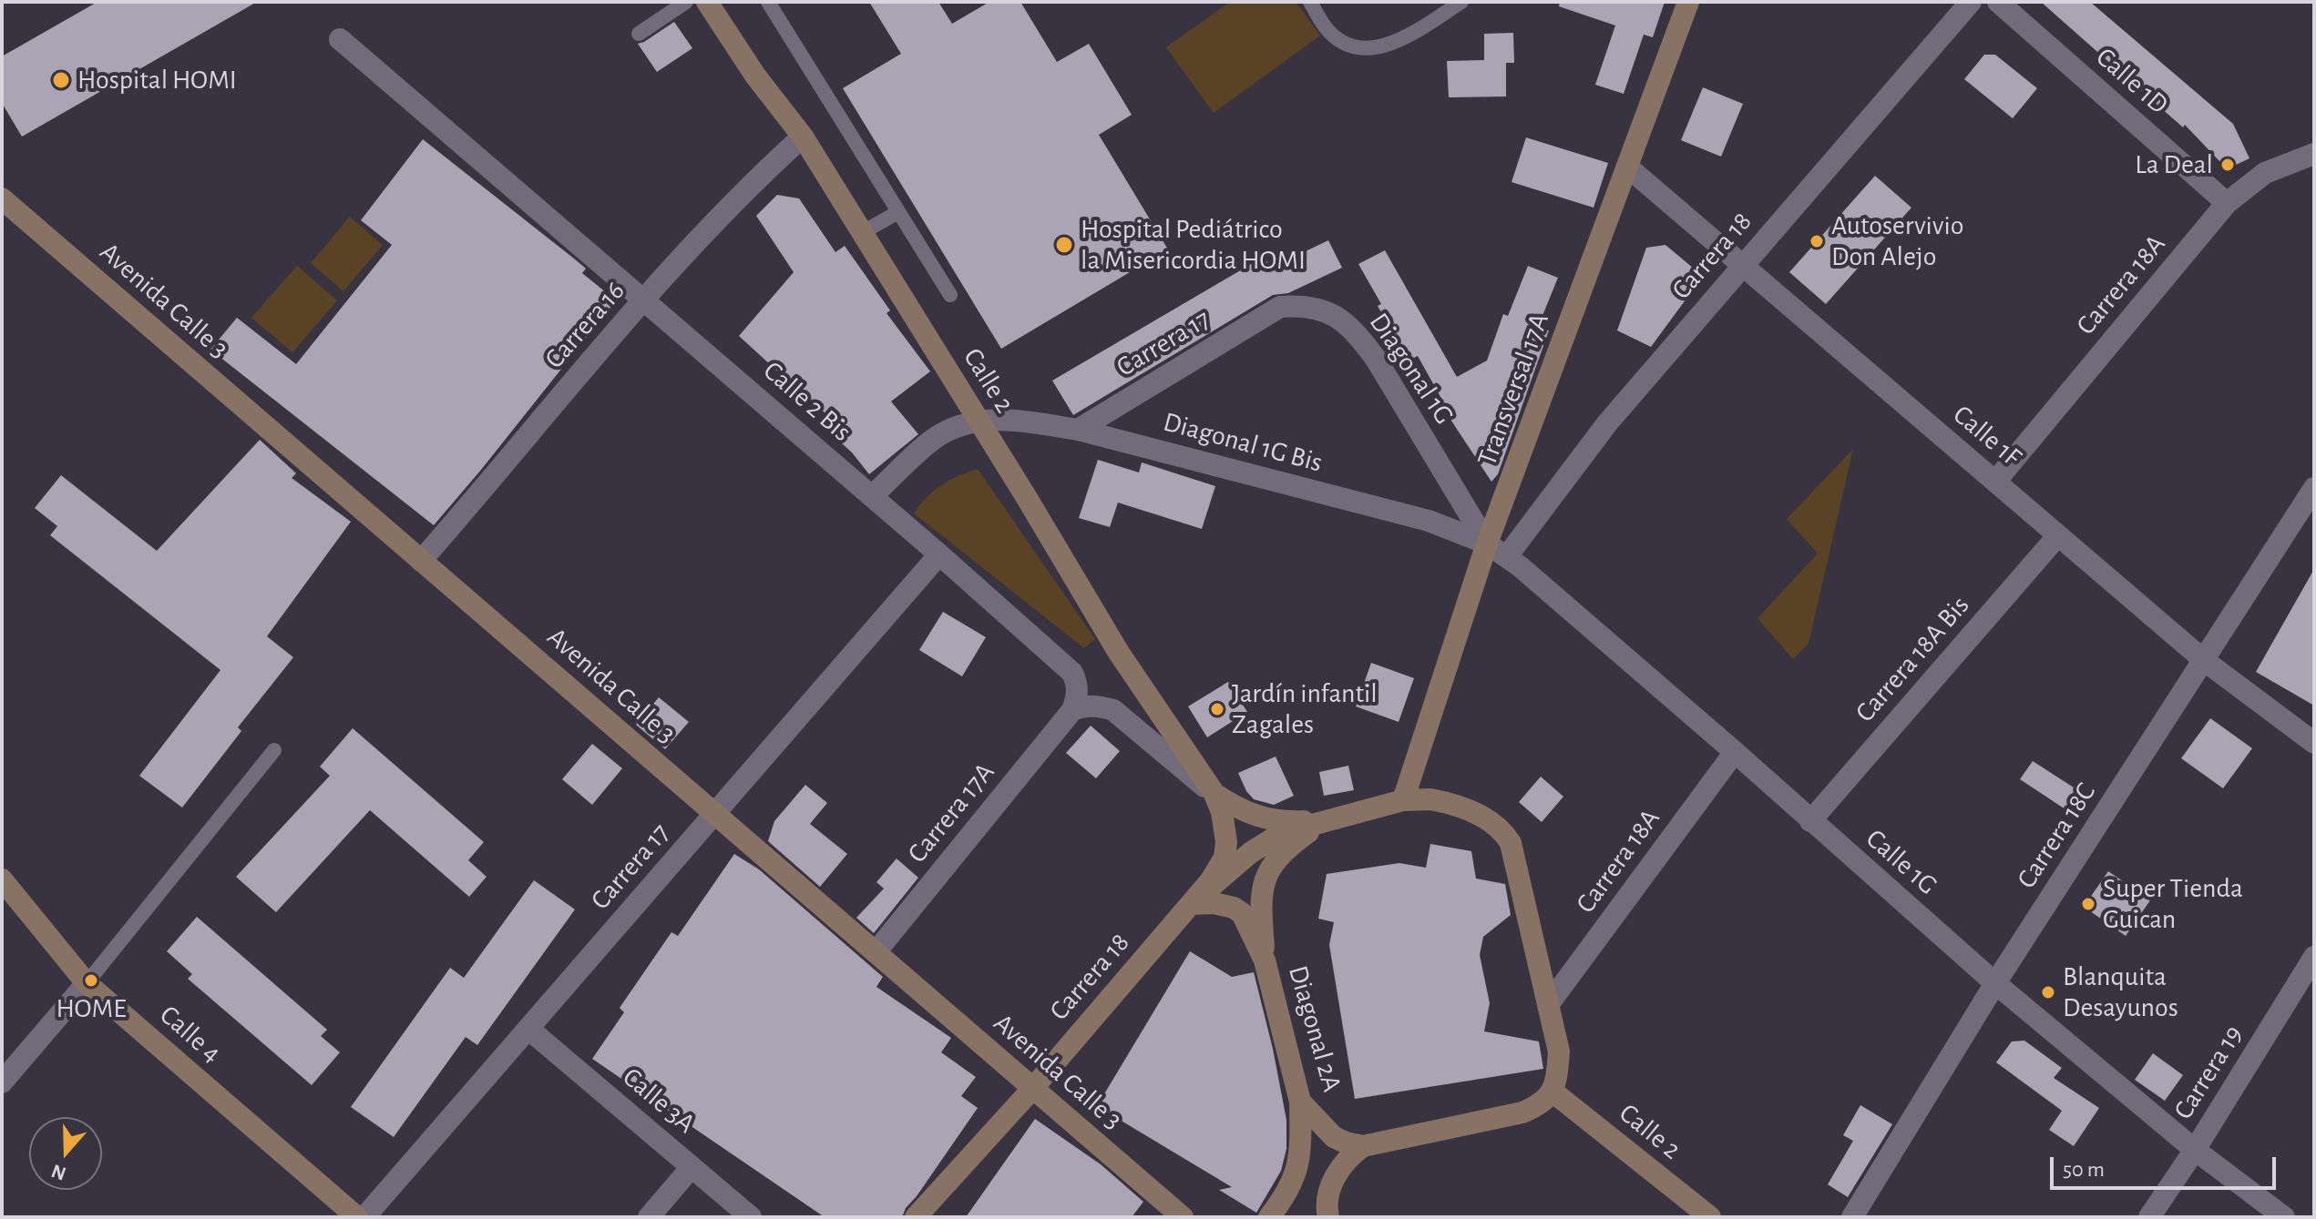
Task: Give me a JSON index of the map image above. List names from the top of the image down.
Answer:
{
  "streets": {
    "street": [
      "Calle 1D",
      "Carrera 18",
      "Carrera 18A",
      "Avenida Calle 3",
      "Carrera 16",
      "Carrera 17",
      "Diagonal 1G",
      "Calle 2",
      "Transversal 17A",
      "Calle 2 Bis",
      "Calle 1F",
      "Diagonal 1G Bis",
      "Carrera 18A Bis",
      "Carrera 17A",
      "Carrera 18C",
      "Calle 1G",
      "Diagonal 2A",
      "Calle 4",
      "Carrera 19",
      "Calle 3A"
    ]
  },
  "crossings": [
    ["Calle 1D", "Carrera 18A"],
    ["Carrera 18", "Carrera 18A"],
    ["Carrera 18", "Avenida Calle 3"],
    ["Carrera 18", "Calle 2"],
    ["Carrera 18", "Transversal 17A"],
    ["Carrera 18", "Calle 1F"],
    ["Carrera 18", "Calle 1G"],
    ["Carrera 18", "Diagonal 2A"],
    ["Carrera 18A", "Calle 1F"],
    ["Carrera 18A", "Calle 1G"],
    ["Avenida Calle 3", "Carrera 16"],
    ["Avenida Calle 3", "Carrera 17"],
    ["Avenida Calle 3", "Carrera 17A"],
    ["Carrera 16", "Calle 2"],
    ["Carrera 16", "Calle 2 Bis"],
    ["Carrera 17", "Diagonal 1G"],
    ["Carrera 17", "Calle 2 Bis"],
    ["Carrera 17", "Diagonal 1G Bis"],
    ["Carrera 17", "Calle 3A"],
    ["Diagonal 1G", "Transversal 17A"],
    ["Diagonal 1G", "Diagonal 1G Bis"],
    ["Diagonal 1G", "Calle 1G"],
    ["Calle 2", "Diagonal 1G Bis"],
    ["Transversal 17A", "Calle 1F"],
    ["Transversal 17A", "Diagonal 1G Bis"],
    ["Transversal 17A", "Calle 1G"],
    ["Calle 2 Bis", "Diagonal 1G Bis"],
    ["Calle 2 Bis", "Carrera 17A"],
    ["Calle 1F", "Carrera 18A Bis"],
    ["Calle 1F", "Carrera 18C"],
    ["Diagonal 1G Bis", "Calle 1G"],
    ["Carrera 18A Bis", "Calle 1G"],
    ["Carrera 18C", "Calle 1G"],
    ["Calle 1G", "Carrera 19"]
  ],
  "places": [
    "Hospital HOMI",
    "La Deal",
    "Autoservivio Don Alejo",
    "Hospital Pediátrico la Misericordia HOMI",
    "Jardín infantil Zagales",
    "Super Tienda Guican",
    "HOME",
    "Blanquita Desayunos"
  ],
  "scale_bar": "50 m",
  "north": "bottom"
}
